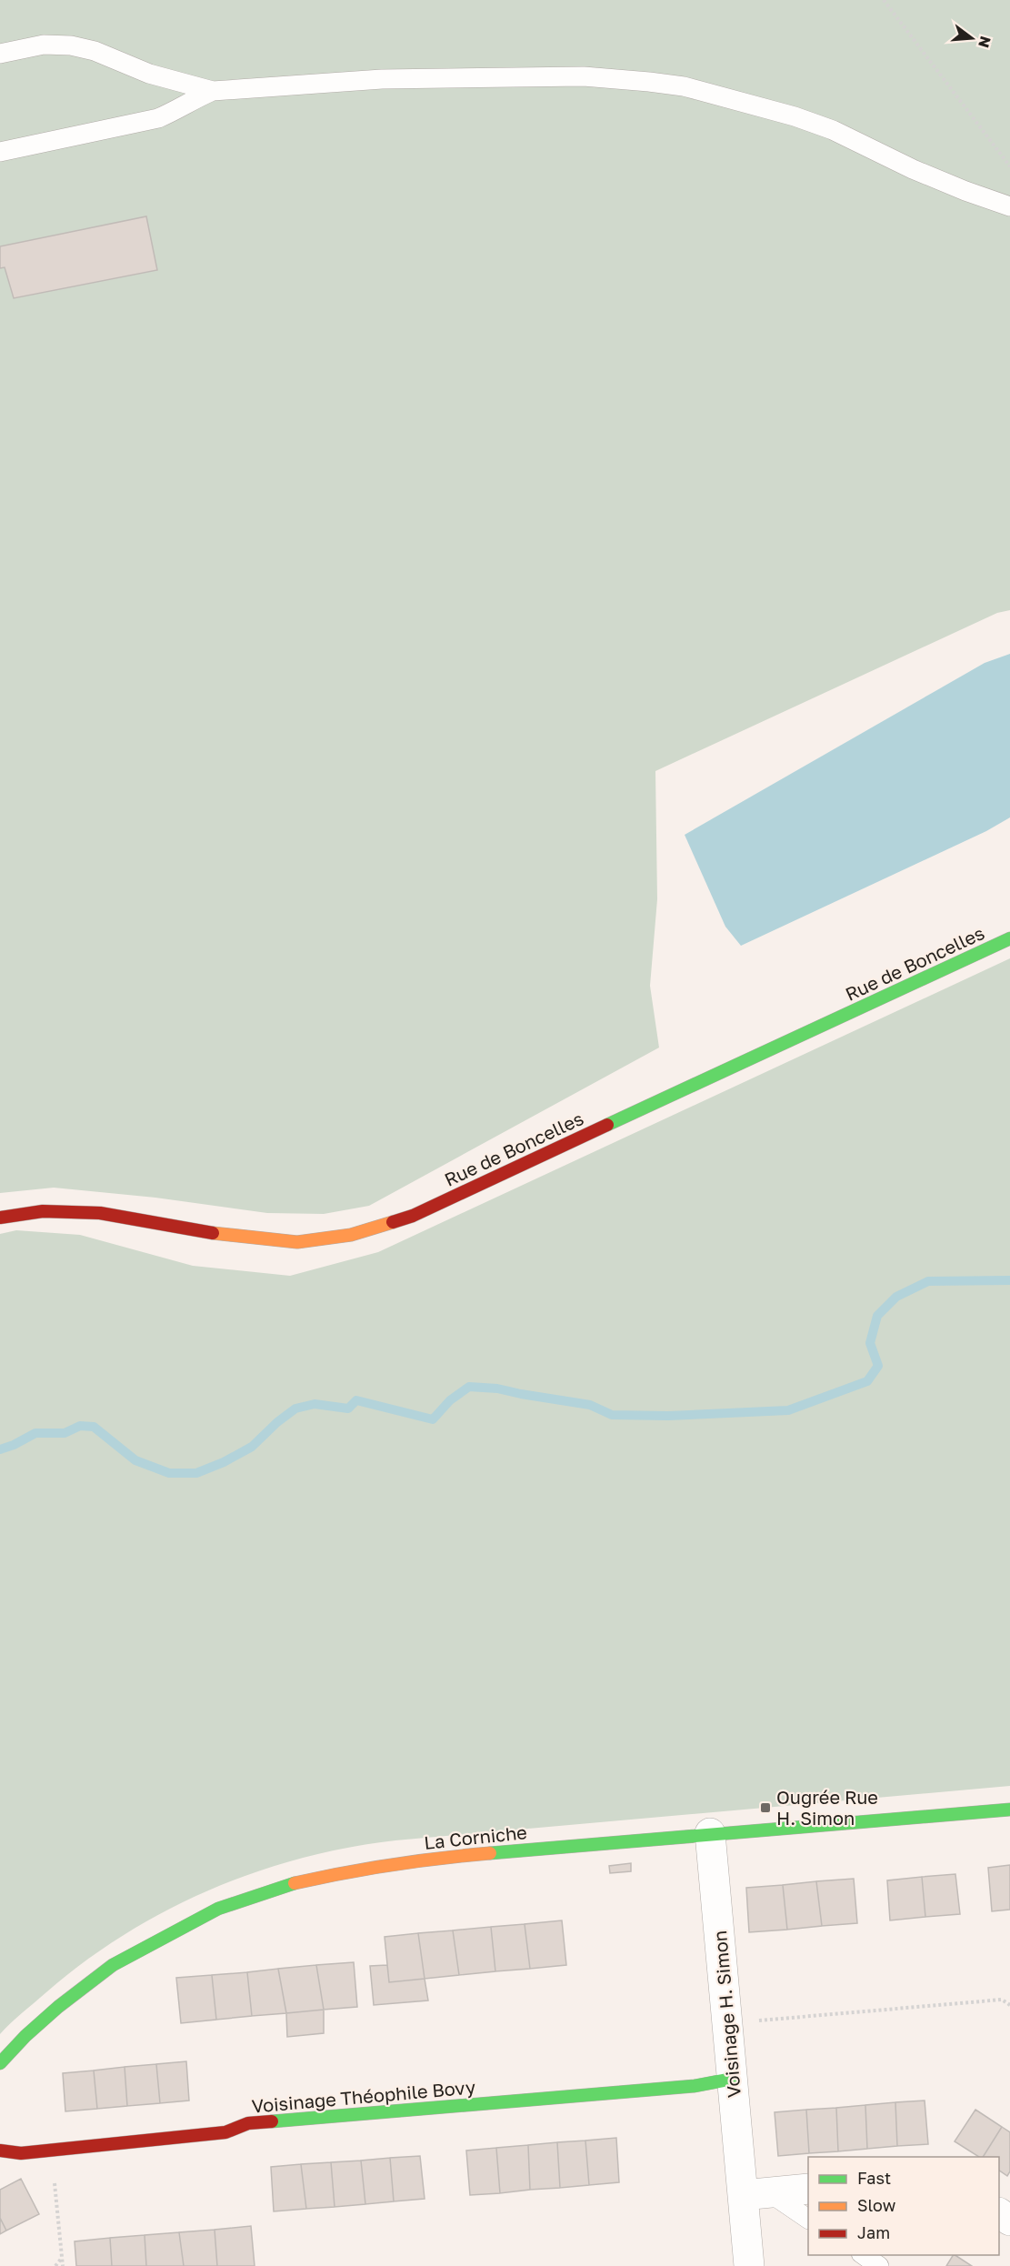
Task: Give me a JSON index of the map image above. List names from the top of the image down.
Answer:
{
  "streets": {
    "street": [
      "Rue de Boncelles",
      "La Corniche",
      "Voisinage H. Simon",
      "Voisinage Théophile Bovy"
    ]
  },
  "crossings": [
    ["La Corniche", "Voisinage H. Simon"],
    ["Voisinage H. Simon", "Voisinage Théophile Bovy"]
  ],
  "places": {
    "transit": ["Ougrée Rue H. Simon"]
  },
  "legend": ["Fast", "Slow", "Jam"],
  "north": "right"
}
